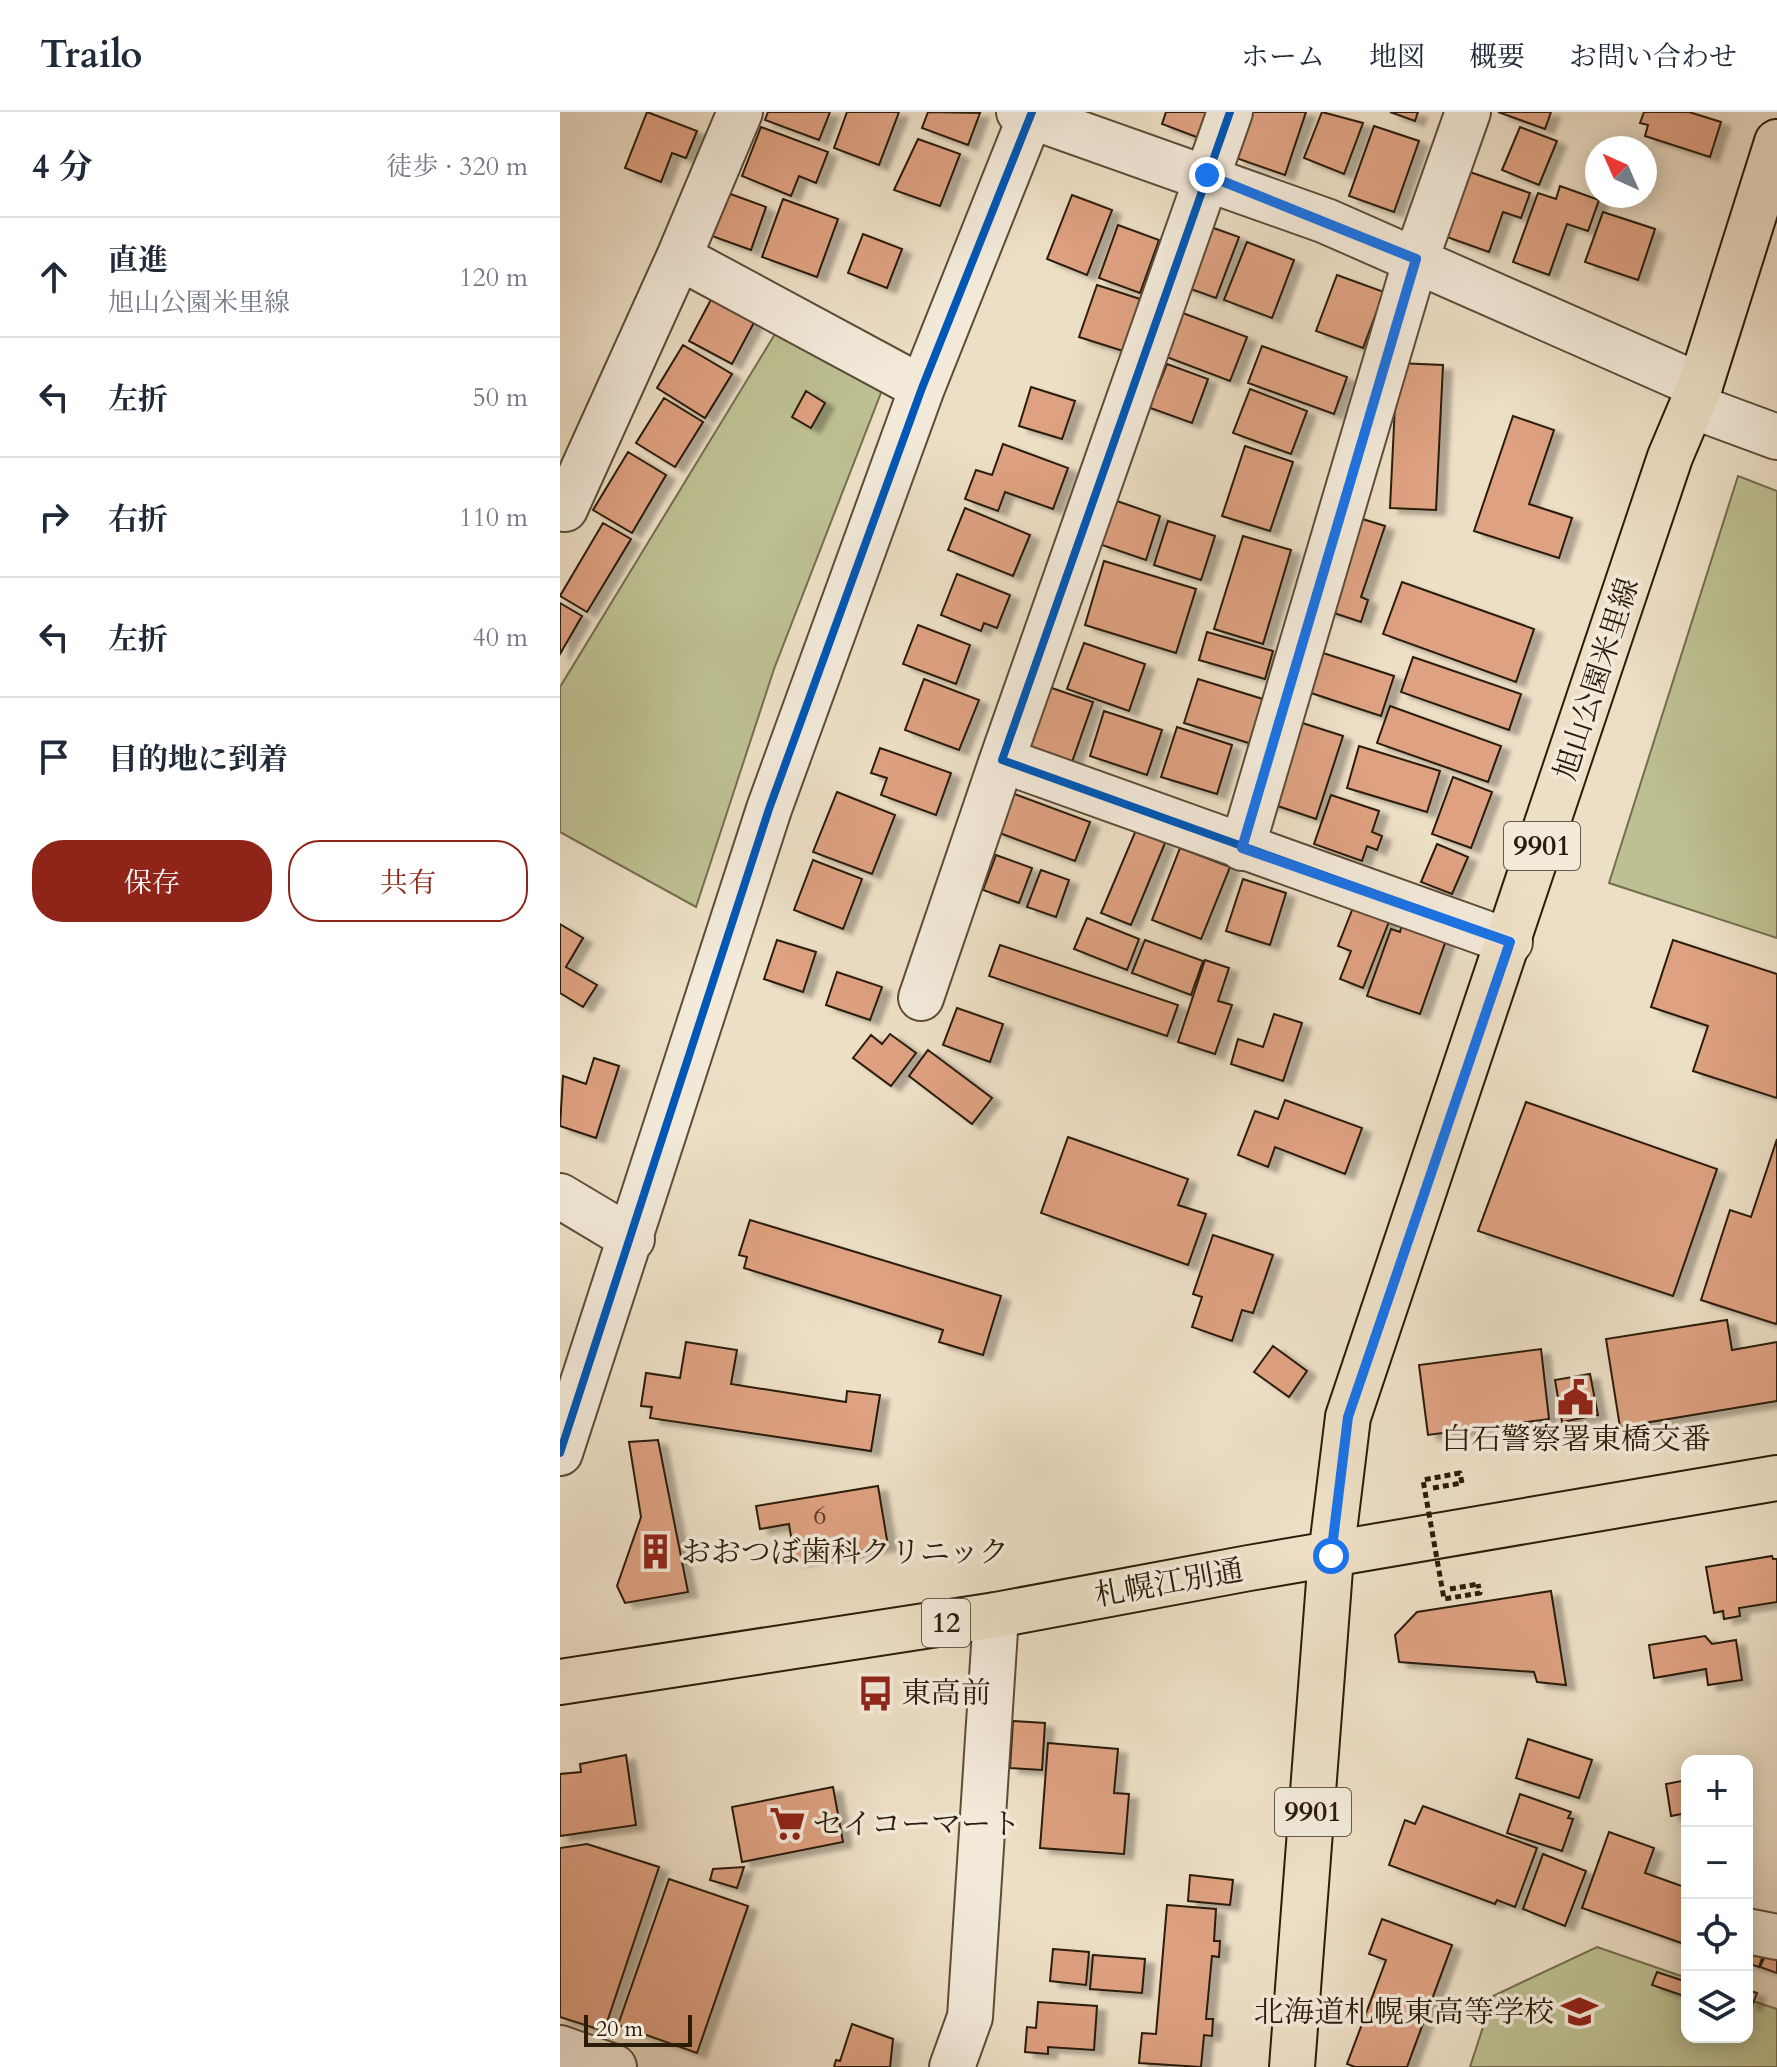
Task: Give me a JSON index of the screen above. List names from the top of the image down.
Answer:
{
  "streets": {
    "main road": [
      "旭山公園米里線",
      "9901",
      "札幌江別通",
      "12"
    ]
  },
  "crossings": [
    ["旭山公園米里線", "札幌江別通"]
  ],
  "places": {
    "public building": ["白石警察署東橋交番"],
    "building": ["おおつぼ歯科クリニック"],
    "bus stop": ["東高前"],
    "supermarket": ["セイコーマート"],
    "school or university": ["北海道札幌東高等学校"]
  },
  "house_numbers": ["6"],
  "scale_bar": "20 m",
  "north": "top left",
  "page": {
    "header": "Trailo",
    "nav": [
      "ホーム",
      "地図",
      "概要",
      "お問い合わせ"
    ],
    "heading": ["4 分", "徒歩 · 320 m"],
    "list": [
      ["直進", "旭山公園米里線", "120 m"],
      ["左折", "50 m"],
      ["右折", "110 m"],
      ["左折", "40 m"],
      "目的地に到着"
    ],
    "buttons": ["保存", "共有"],
    "map_buttons": ["+", "−"],
    "scale": "20 m"
  }
}
